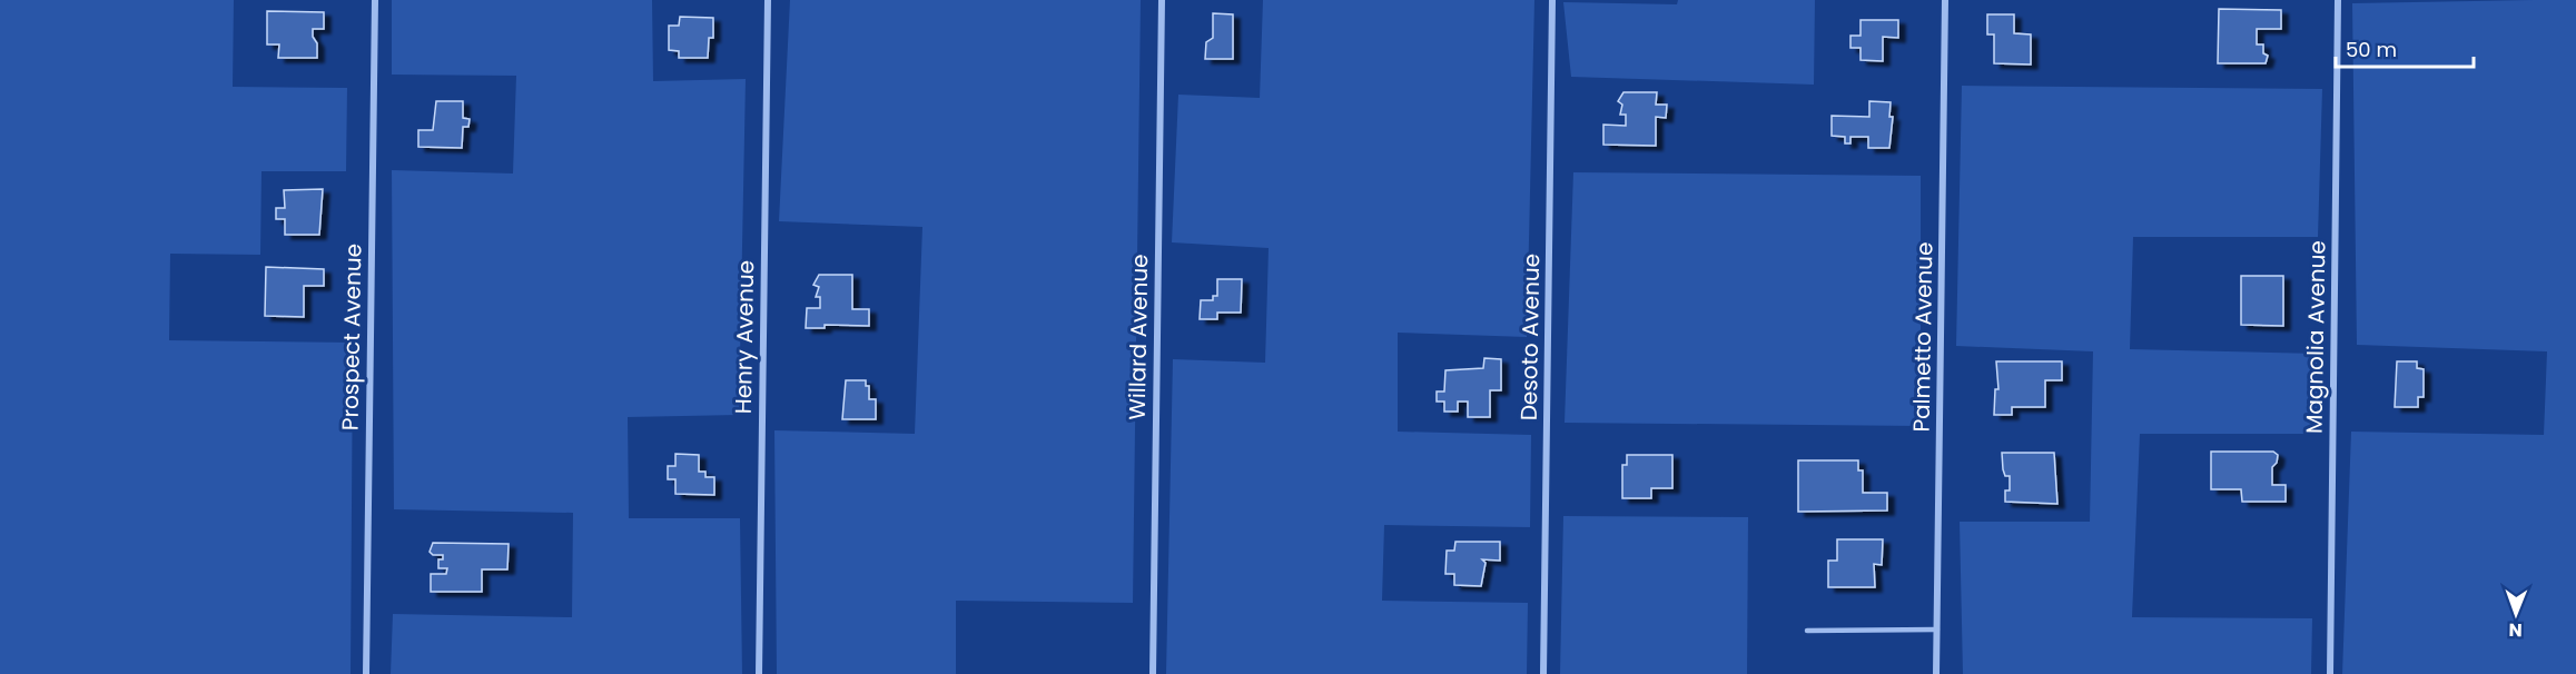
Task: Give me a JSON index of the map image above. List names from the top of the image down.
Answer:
{
  "streets": {
    "street": [
      "Prospect Avenue",
      "Henry Avenue",
      "Willard Avenue",
      "Desoto Avenue",
      "Palmetto Avenue",
      "Magnolia Avenue"
    ]
  },
  "scale_bar": "50 m",
  "north": "bottom"
}
